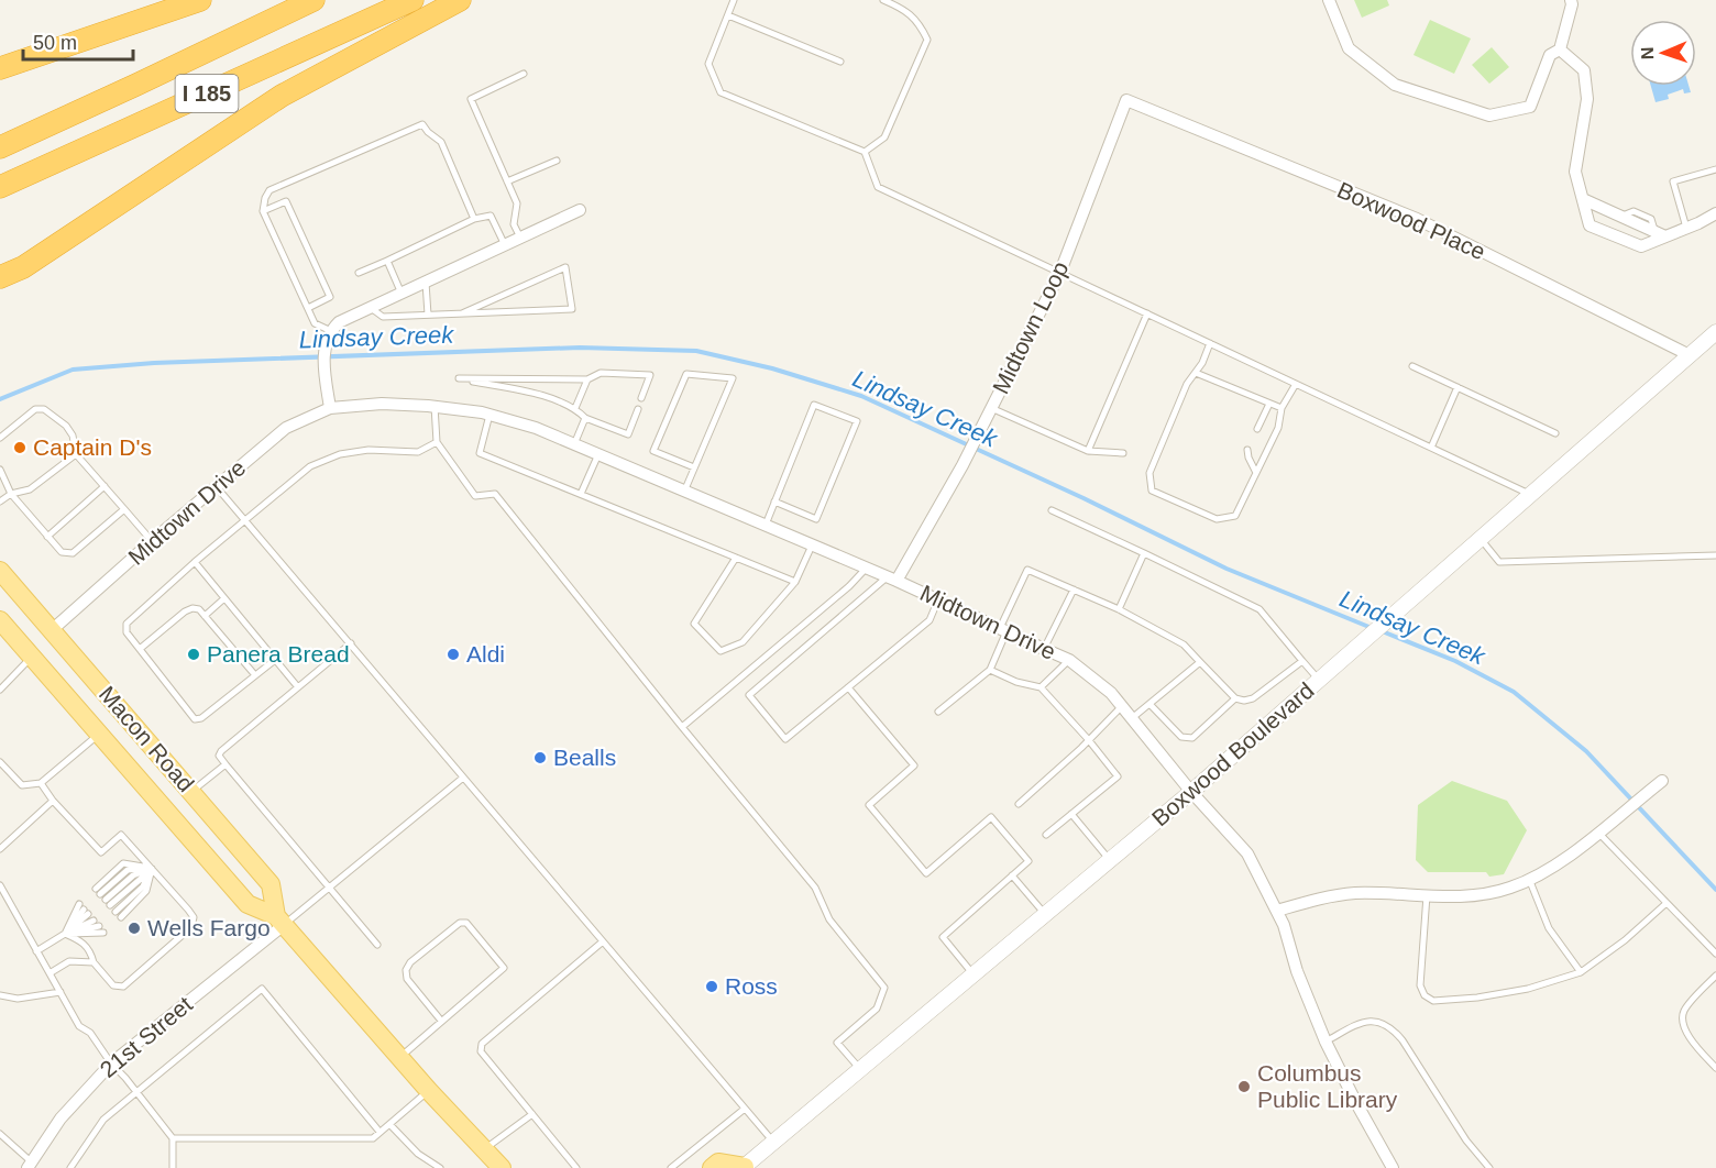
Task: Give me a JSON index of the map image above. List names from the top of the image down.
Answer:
{
  "streets": {
    "highway": ["I 185"],
    "main road": ["Macon Road"],
    "street": [
      "Boxwood Place",
      "Midtown Loop",
      "Midtown Drive",
      "Boxwood Boulevard",
      "21st Street"
    ]
  },
  "crossings": [
    ["Boxwood Place", "Midtown Loop"],
    ["Boxwood Place", "Boxwood Boulevard"],
    ["Midtown Loop", "Midtown Drive"],
    ["Midtown Drive", "Macon Road"],
    ["Midtown Drive", "Boxwood Boulevard"],
    ["Macon Road", "21st Street"]
  ],
  "water": ["Lindsay Creek"],
  "places": [
    "Captain D's",
    "Panera Bread",
    "Aldi",
    "Bealls",
    "Wells Fargo",
    "Ross",
    "Columbus Public Library"
  ],
  "scale_bar": "50 m",
  "north": "left"
}
